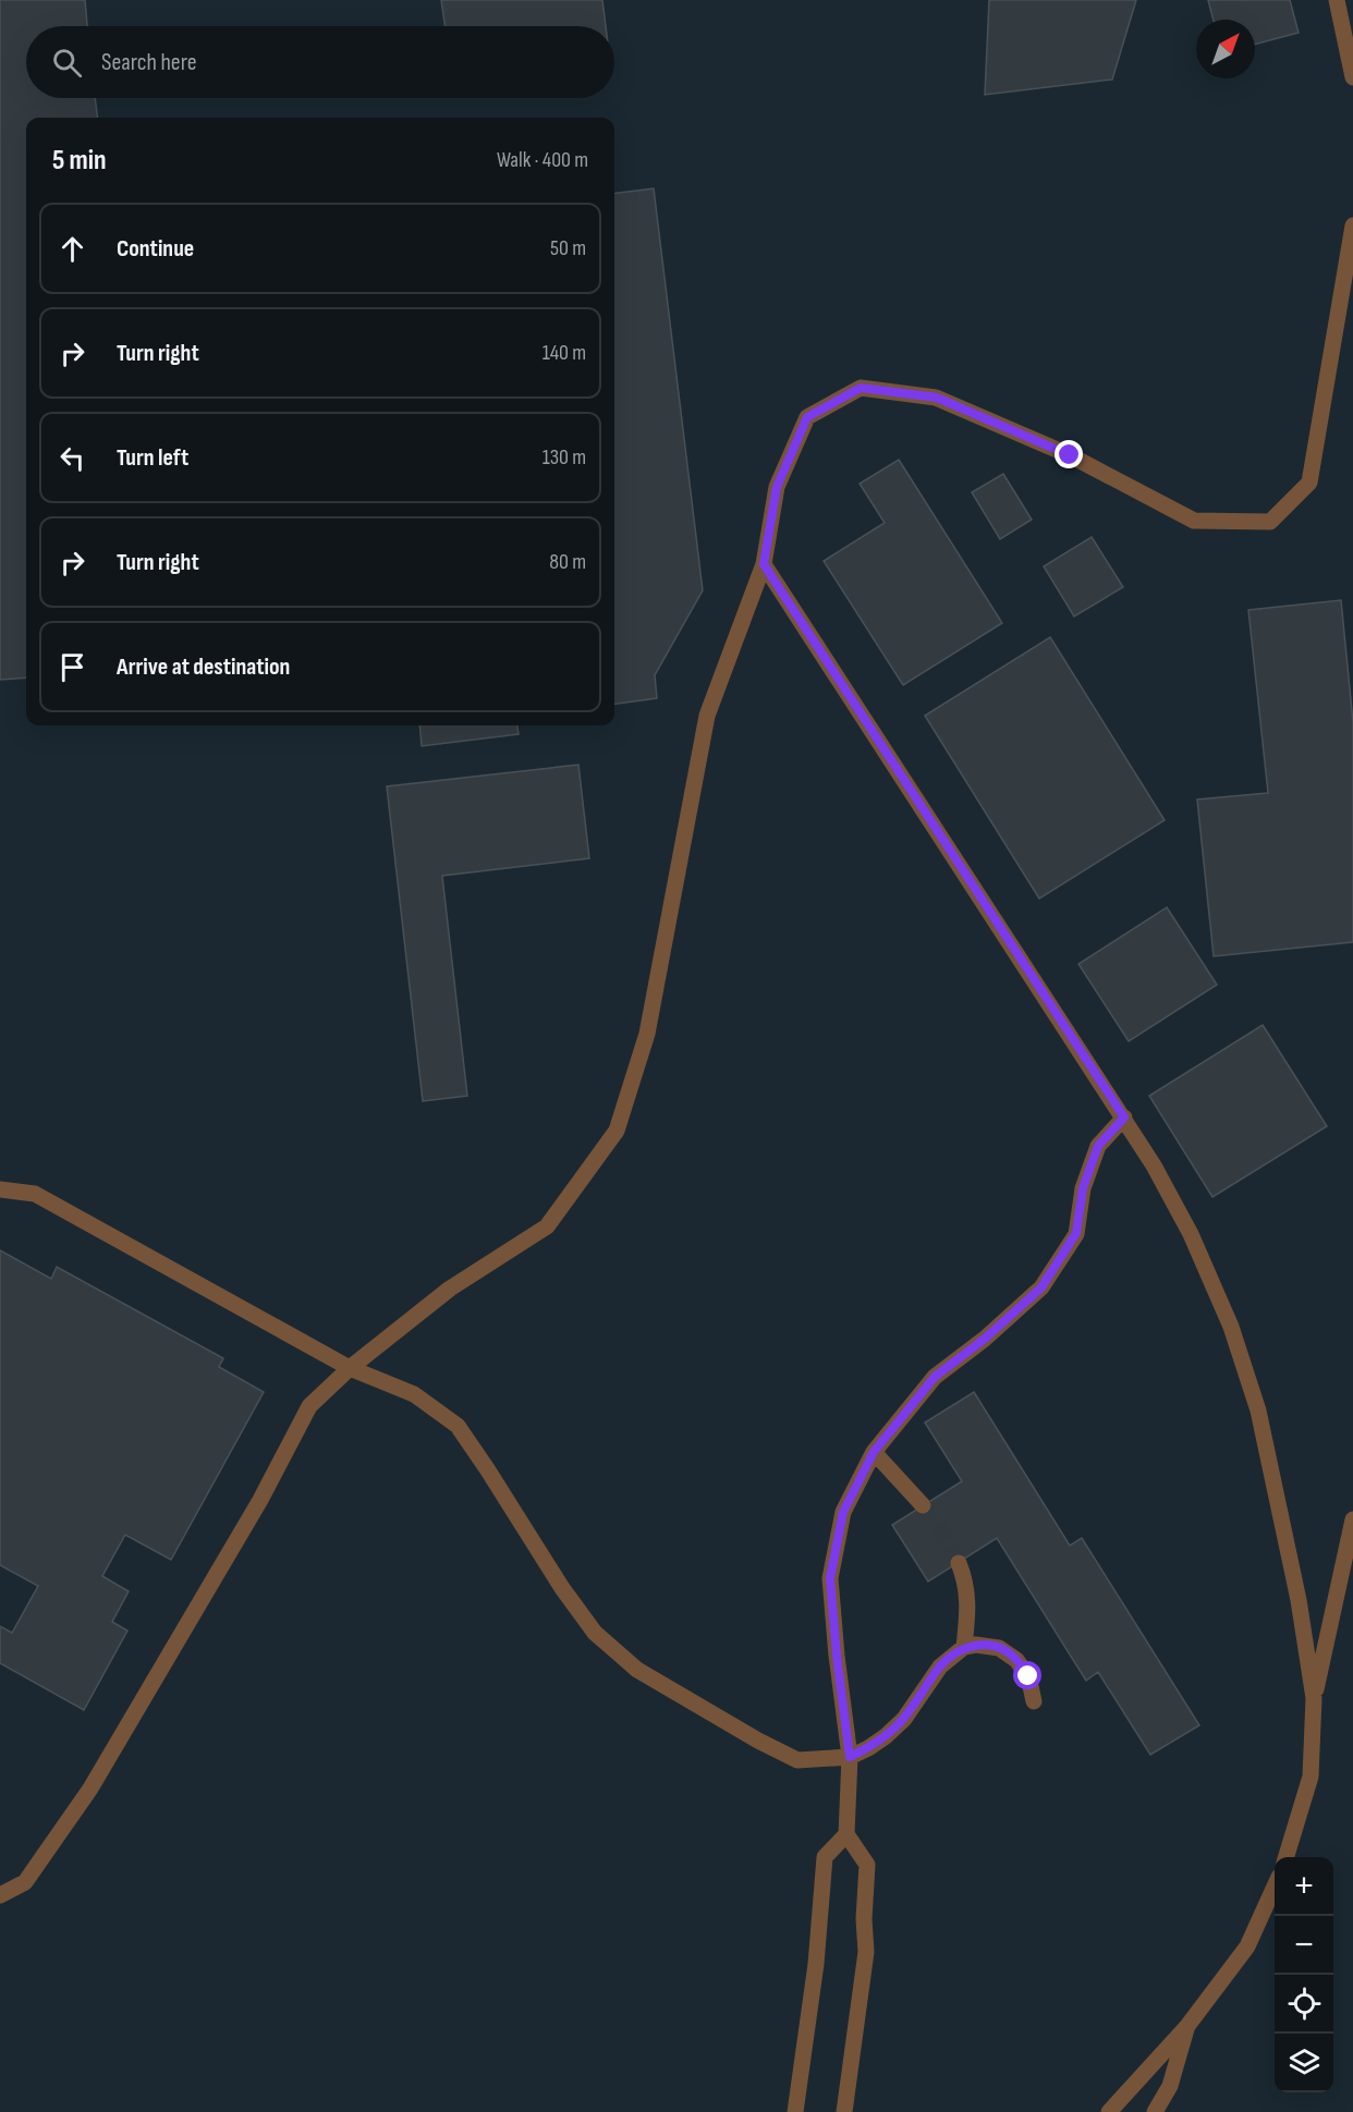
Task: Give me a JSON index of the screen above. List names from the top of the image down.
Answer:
{
  "north": "top right",
  "page": {
    "search": "Search here",
    "heading": ["5 min", "Walk · 400 m"],
    "list": [
      ["Continue", "50 m"],
      ["Turn right", "140 m"],
      ["Turn left", "130 m"],
      ["Turn right", "80 m"],
      "Arrive at destination"
    ],
    "map_buttons": ["+", "−"]
  }
}
